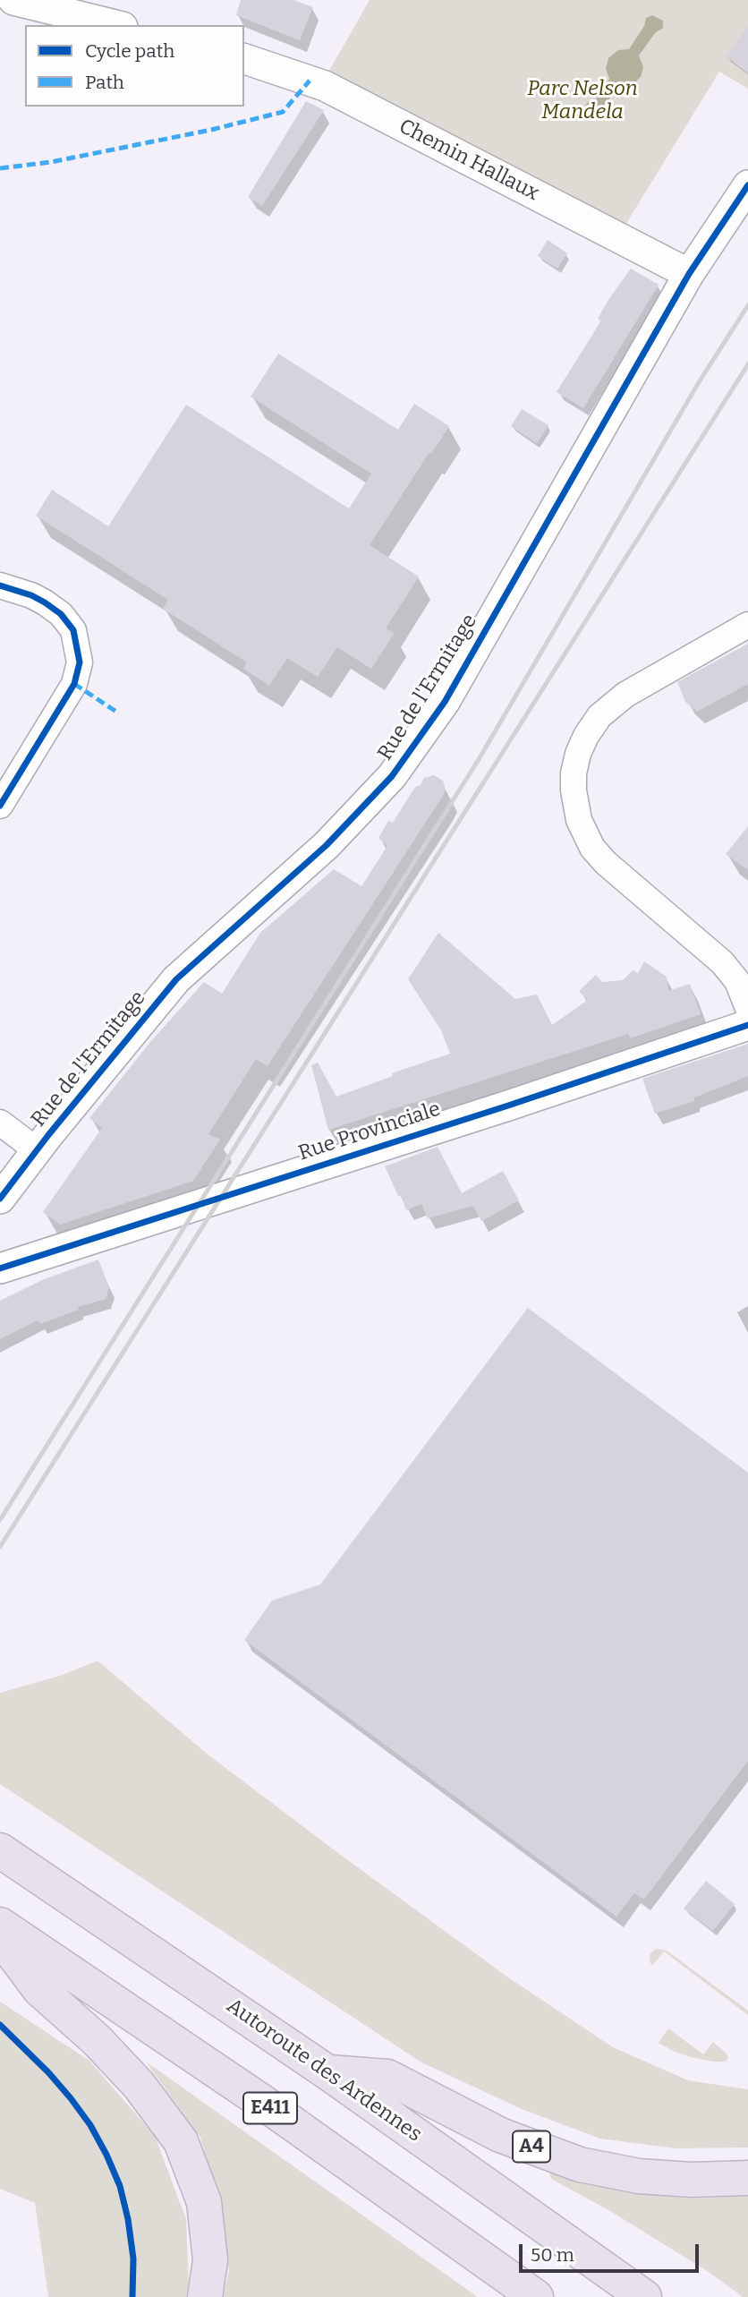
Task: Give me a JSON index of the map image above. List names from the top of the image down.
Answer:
{
  "streets": {
    "highway": ["Autoroute des Ardennes", "E411", "A4"],
    "street": ["Chemin Hallaux", "Rue de l'Ermitage", "Rue Provinciale"]
  },
  "crossings": [
    ["Chemin Hallaux", "Rue de l'Ermitage"],
    ["Autoroute des Ardennes", "A4"]
  ],
  "parks": ["Parc Nelson Mandela"],
  "legend": ["Cycle path", "Path"],
  "scale_bar": "50 m"
}
